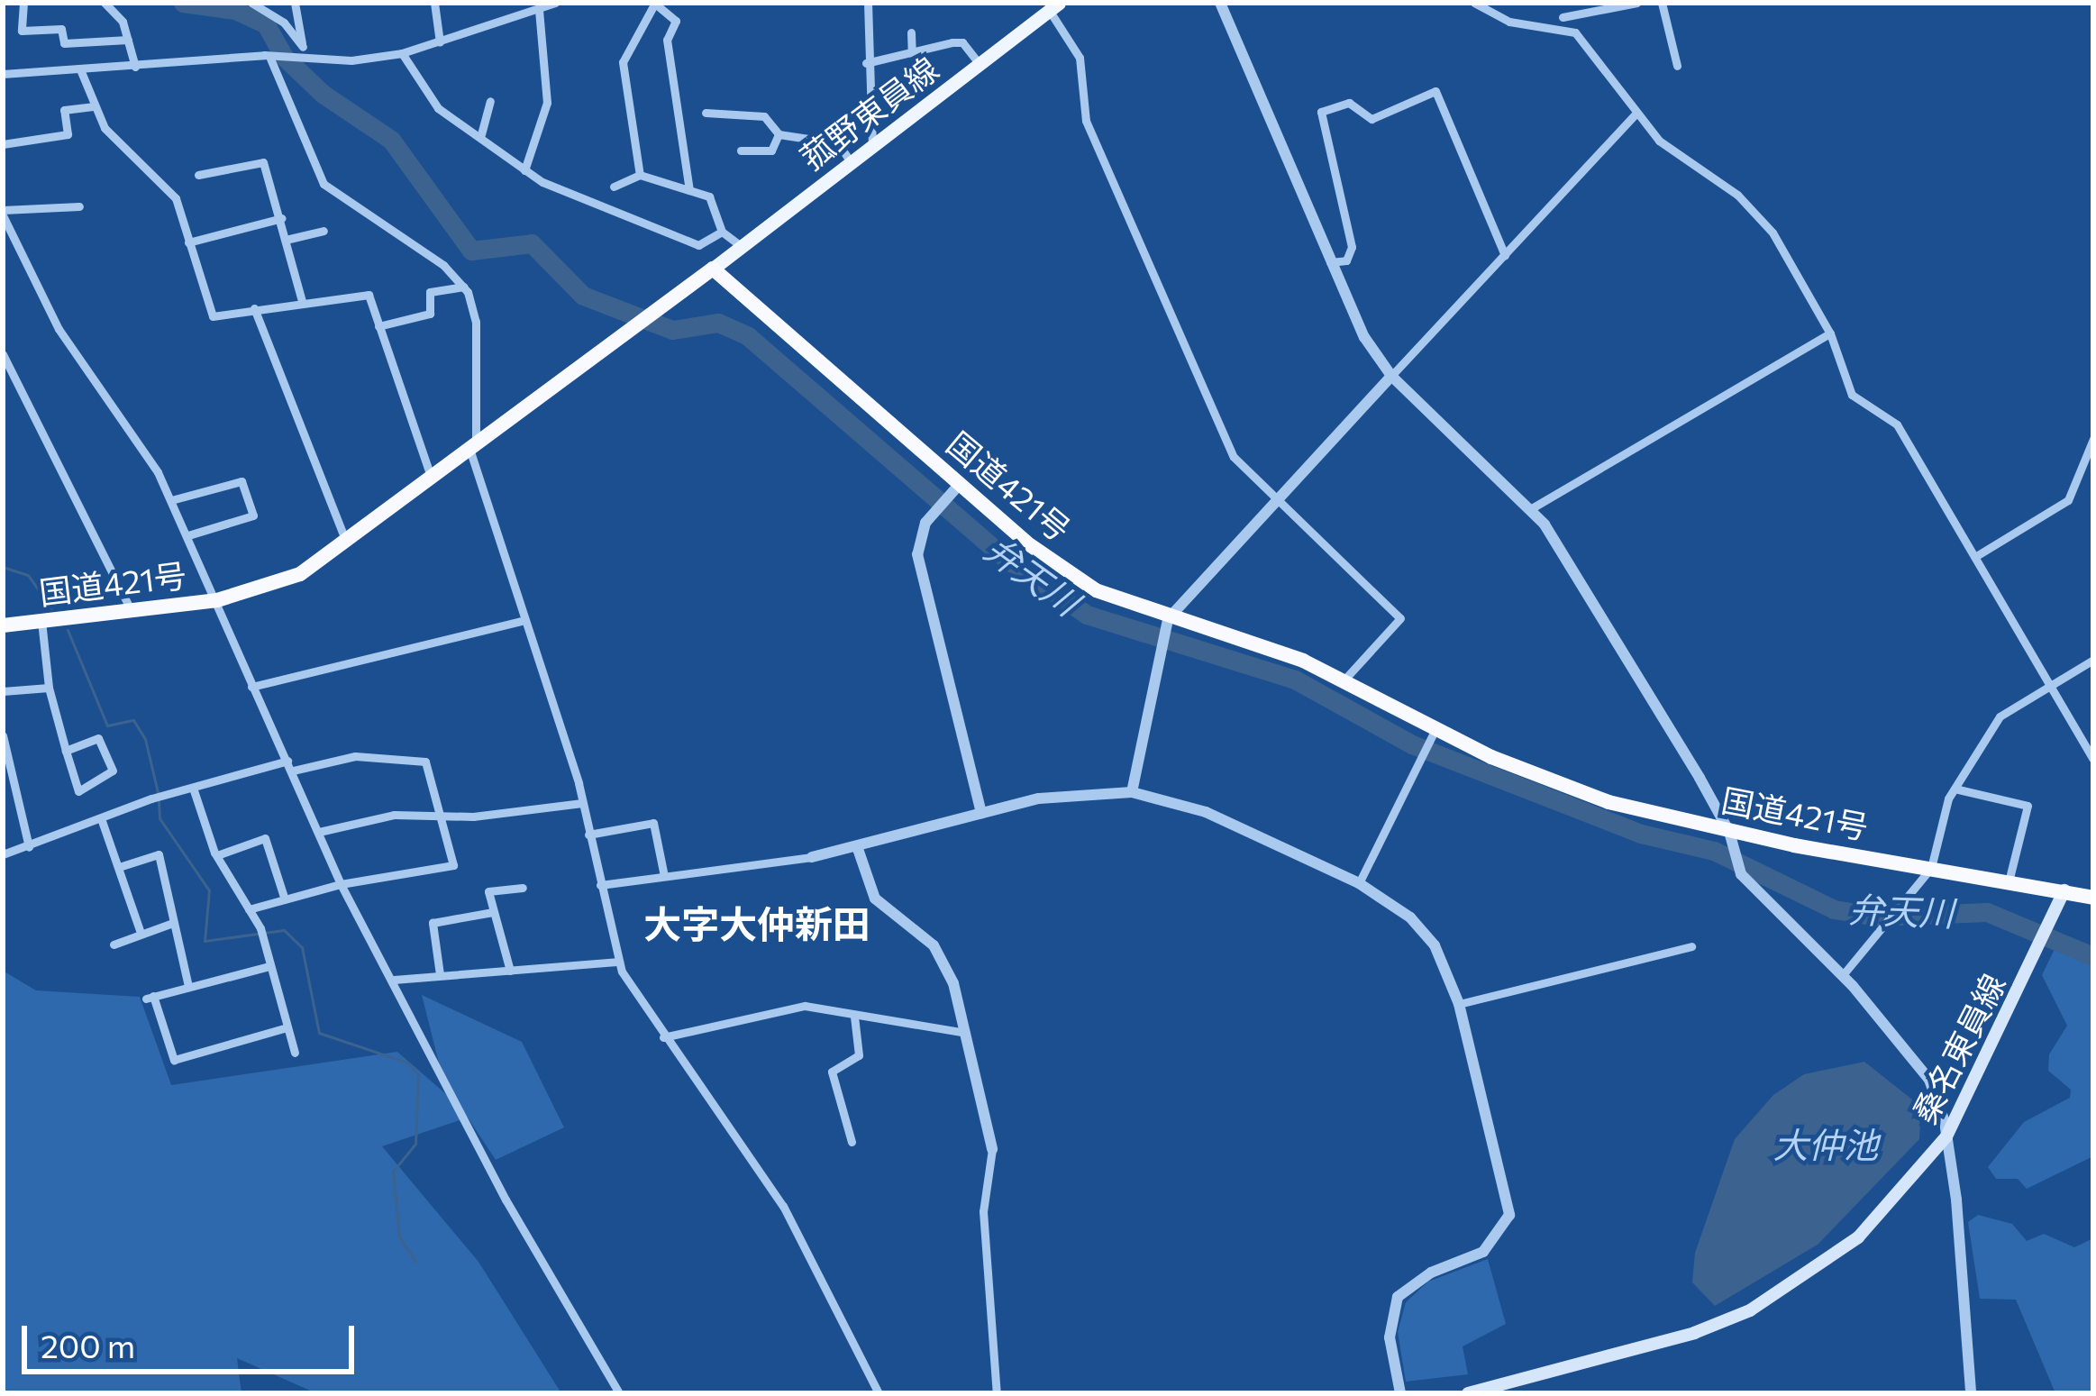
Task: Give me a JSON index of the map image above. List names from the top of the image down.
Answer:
{
  "streets": {
    "highway": ["国道421号"],
    "main road": ["菰野東員線", "桑名東員線"]
  },
  "crossings": [
    ["菰野東員線", "国道421号"],
    ["国道421号", "桑名東員線"]
  ],
  "districts": ["大字大仲新田"],
  "water": ["弁天川", "大仲池"],
  "scale_bar": "200 m"
}
